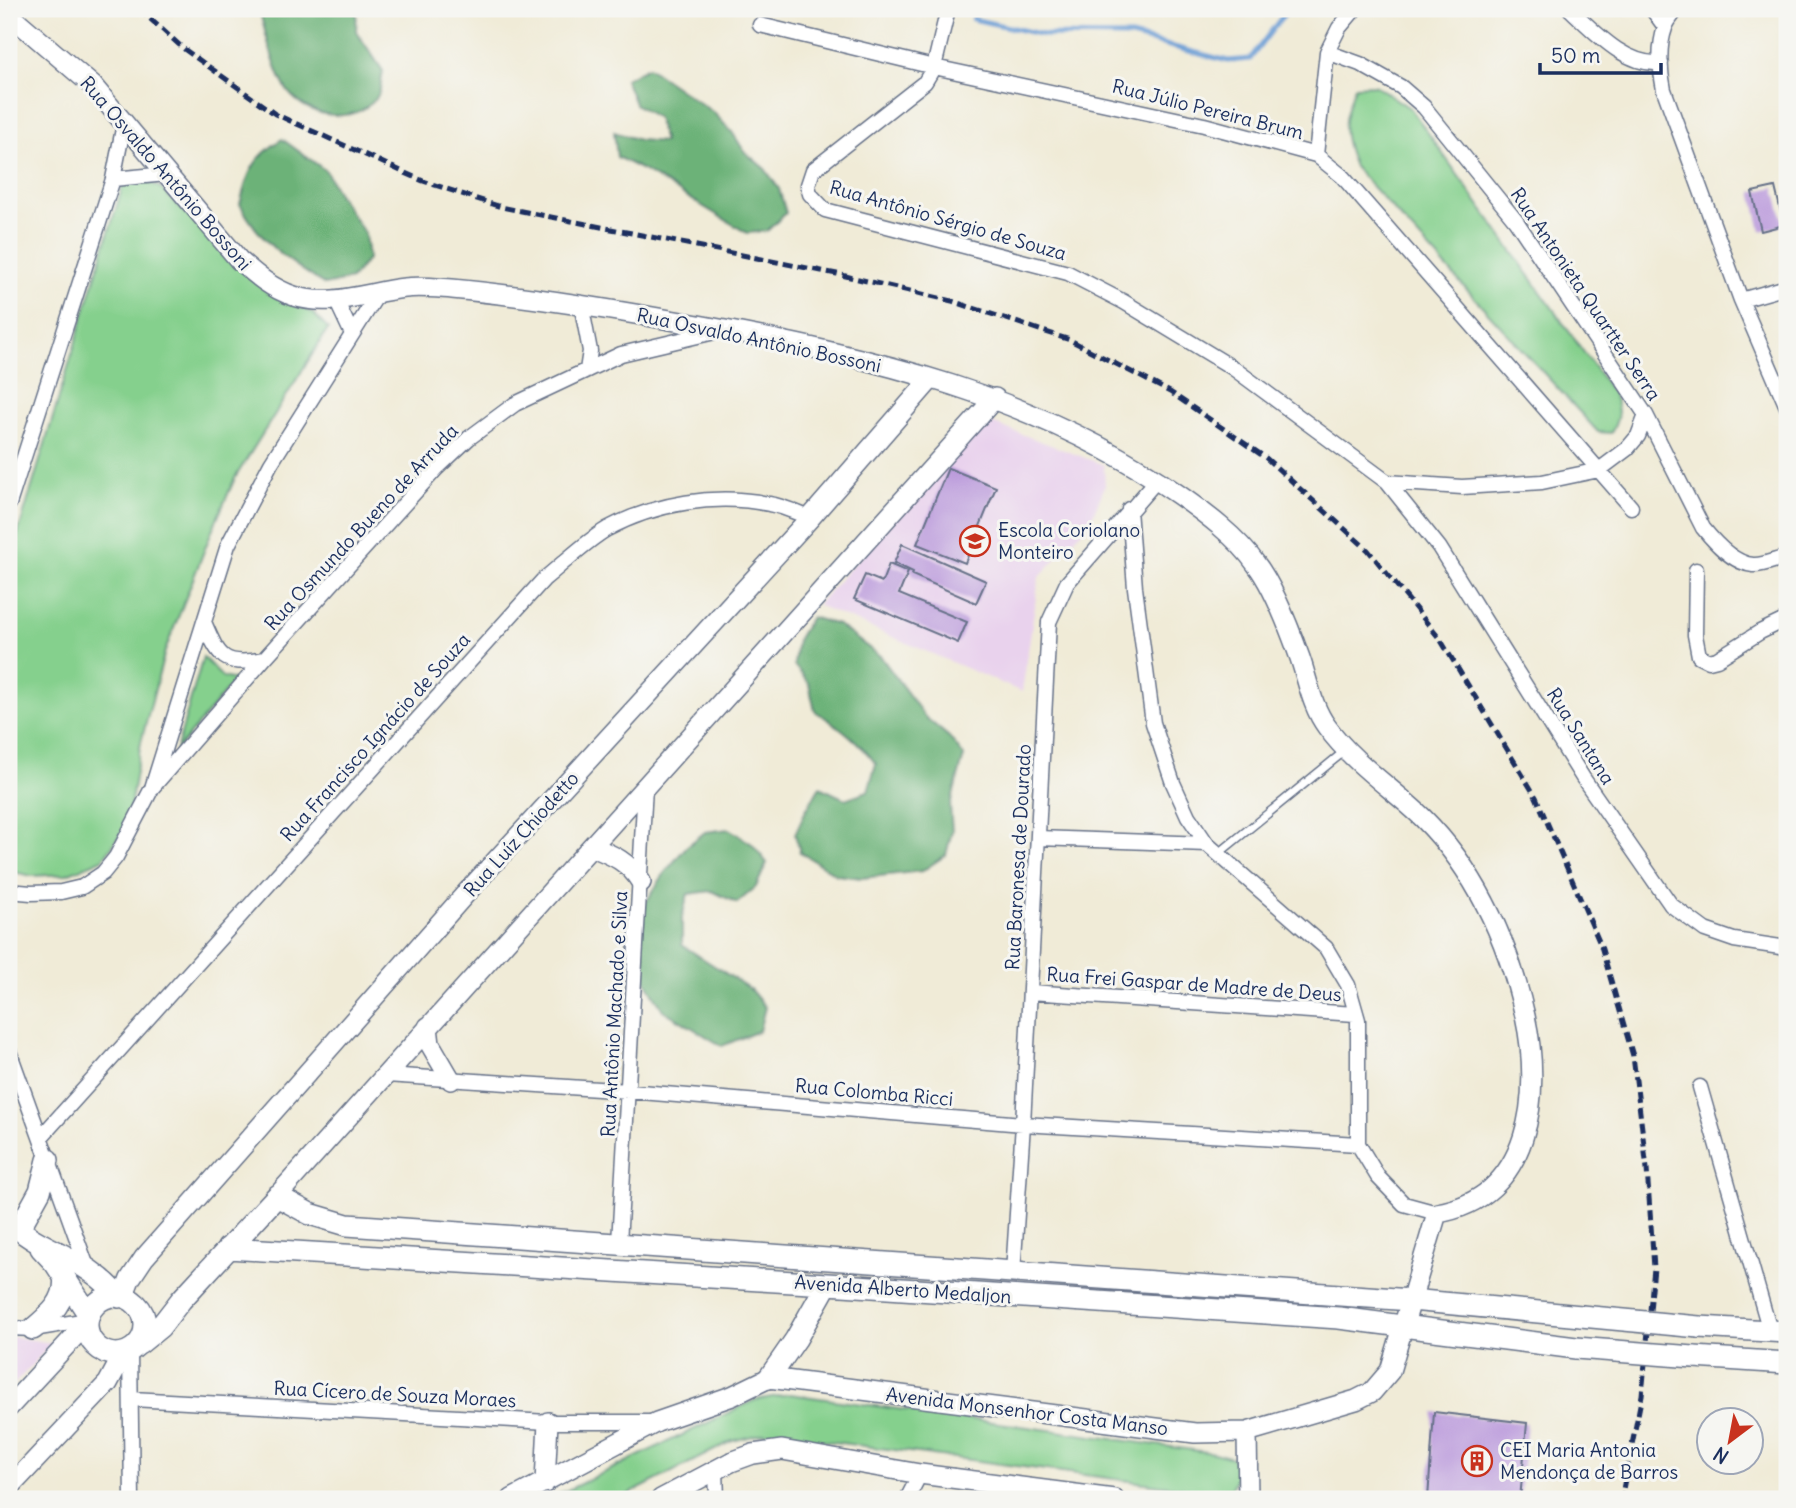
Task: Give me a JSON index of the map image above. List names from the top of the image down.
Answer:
{
  "streets": {
    "main road": ["Avenida Alberto Medaljon"],
    "street": [
      "Rua Júlio Pereira Brum",
      "Rua Osvaldo Antônio Bossoni",
      "Rua Antônio Sérgio de Souza",
      "Rua Antonieta Quartter Serra",
      "Rua Osmundo Bueno de Arruda",
      "Rua Santana",
      "Rua Francisco Ignácio de Souza",
      "Rua Luíz Chiodetto",
      "Rua Baronesa de Dourado",
      "Rua Frei Gaspar de Madre de Deus",
      "Rua Antônio Machado e Silva",
      "Rua Colomba Ricci",
      "Rua Cícero de Souza Moraes",
      "Avenida Monsenhor Costa Manso"
    ]
  },
  "crossings": [
    ["Rua Júlio Pereira Brum", "Rua Antônio Sérgio de Souza"],
    ["Rua Osvaldo Antônio Bossoni", "Rua Osmundo Bueno de Arruda"],
    ["Rua Osvaldo Antônio Bossoni", "Rua Luíz Chiodetto"],
    ["Rua Osvaldo Antônio Bossoni", "Rua Baronesa de Dourado"],
    ["Rua Osvaldo Antônio Bossoni", "Avenida Monsenhor Costa Manso"],
    ["Rua Antônio Sérgio de Souza", "Rua Santana"],
    ["Rua Francisco Ignácio de Souza", "Rua Luíz Chiodetto"],
    ["Rua Baronesa de Dourado", "Rua Frei Gaspar de Madre de Deus"],
    ["Rua Baronesa de Dourado", "Rua Colomba Ricci"],
    ["Rua Baronesa de Dourado", "Avenida Alberto Medaljon"],
    ["Rua Antônio Machado e Silva", "Rua Colomba Ricci"],
    ["Rua Antônio Machado e Silva", "Avenida Alberto Medaljon"],
    ["Avenida Alberto Medaljon", "Avenida Monsenhor Costa Manso"]
  ],
  "places": {
    "school or university": ["Escola Coriolano Monteiro"],
    "building": ["CEI Maria Antonia Mendonça de Barros"]
  },
  "scale_bar": "50 m",
  "north": "bottom left"
}
